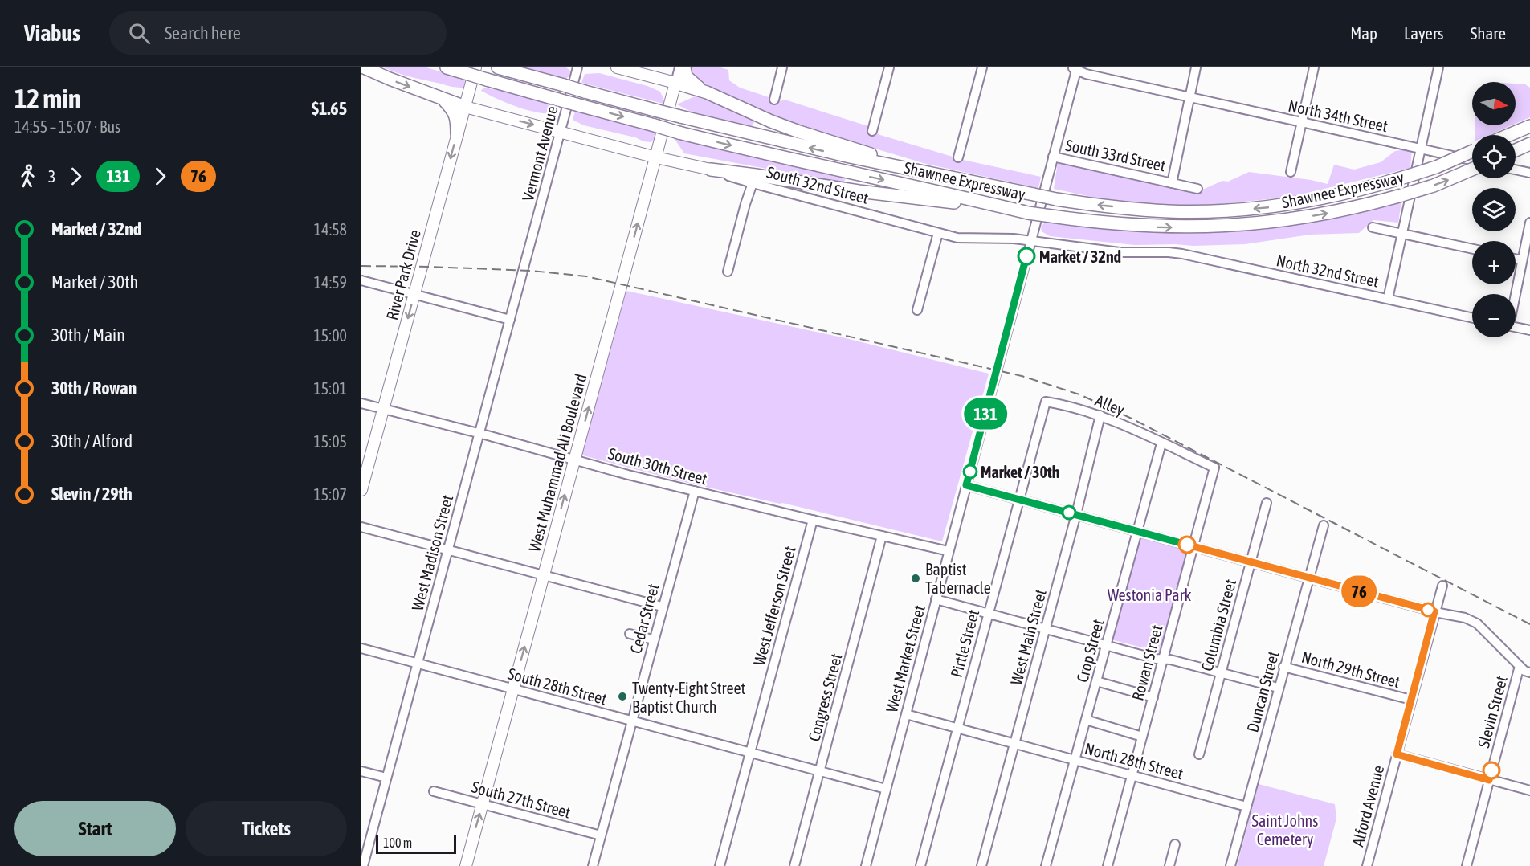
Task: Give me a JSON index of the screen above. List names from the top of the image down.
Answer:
{
  "streets": {
    "highway": ["Shawnee Expressway"],
    "main road": ["South 32nd Street", "River Park Drive", "West Muhammad Ali Boulevard"],
    "street": [
      "North 34th Street",
      "Vermont Avenue",
      "South 33rd Street",
      "North 32nd Street",
      "Alley",
      "South 30th Street",
      "West Madison Street",
      "West Jefferson Street",
      "Cedar Street",
      "Columbia Street",
      "West Main Street",
      "Pirtle Street",
      "Crop Street",
      "West Market Street",
      "Rowan Street",
      "North 29th Street",
      "South 28th Street",
      "Duncan Street",
      "Congress Street",
      "Slevin Street",
      "North 28th Street",
      "South 27th Street",
      "Alford Avenue"
    ]
  },
  "crossings": [
    ["North 34th Street", "West Market Street"],
    ["Vermont Avenue", "South 32nd Street"],
    ["Vermont Avenue", "West Madison Street"],
    ["South 33rd Street", "West Market Street"],
    ["South 32nd Street", "North 32nd Street"],
    ["South 32nd Street", "River Park Drive"],
    ["South 32nd Street", "West Muhammad Ali Boulevard"],
    ["South 32nd Street", "West Market Street"],
    ["River Park Drive", "South 30th Street"],
    ["Alley", "West Main Street"],
    ["Alley", "Pirtle Street"],
    ["Alley", "Crop Street"],
    ["Alley", "Rowan Street"],
    ["West Muhammad Ali Boulevard", "South 30th Street"],
    ["West Muhammad Ali Boulevard", "South 28th Street"],
    ["West Muhammad Ali Boulevard", "South 27th Street"],
    ["South 30th Street", "West Madison Street"],
    ["South 30th Street", "West Jefferson Street"],
    ["South 30th Street", "Cedar Street"],
    ["South 30th Street", "West Market Street"],
    ["South 30th Street", "Congress Street"],
    ["West Madison Street", "South 28th Street"],
    ["West Jefferson Street", "South 28th Street"],
    ["Cedar Street", "South 28th Street"],
    ["Cedar Street", "South 27th Street"],
    ["Columbia Street", "Slevin Street"],
    ["West Main Street", "Slevin Street"],
    ["West Main Street", "North 28th Street"],
    ["Crop Street", "Slevin Street"],
    ["Crop Street", "North 28th Street"],
    ["West Market Street", "South 28th Street"],
    ["Rowan Street", "Slevin Street"],
    ["Rowan Street", "North 28th Street"],
    ["North 29th Street", "Duncan Street"],
    ["North 29th Street", "Alford Avenue"],
    ["South 28th Street", "Congress Street"],
    ["Duncan Street", "Slevin Street"],
    ["Duncan Street", "North 28th Street"],
    ["Slevin Street", "Alford Avenue"]
  ],
  "one_way": ["River Park Drive", "West Muhammad Ali Boulevard"],
  "parks": ["Westonia Park", "Saint Johns Cemetery"],
  "places": [
    "Market / 32nd",
    "Market / 30th",
    "Baptist Tabernacle",
    "Twenty-Eight Street Baptist Church"
  ],
  "lines": ["bus line 131", "bus line 76"],
  "scale_bar": "100 m",
  "north": "right",
  "page": {
    "header": "Viabus",
    "search": "Search here",
    "nav": ["Map", "Layers", "Share"],
    "heading": ["12 min", "14:55 – 15:07 · Bus", "$1.65"],
    "on_map": ["131", "76"],
    "map_buttons": ["+", "−"],
    "legs": ["3", "131", "76"],
    "list": [
      {
        "name": "Market / 32nd",
        "value": "14:58"
      },
      {
        "name": "Market / 30th",
        "value": "14:59"
      },
      {
        "name": "30th / Main",
        "value": "15:00"
      },
      {
        "name": "30th / Rowan",
        "value": "15:01"
      },
      {
        "name": "30th / Alford",
        "value": "15:05"
      },
      {
        "name": "Slevin / 29th",
        "value": "15:07"
      }
    ],
    "buttons": ["Start", "Tickets"],
    "scale": "100 m"
  }
}
